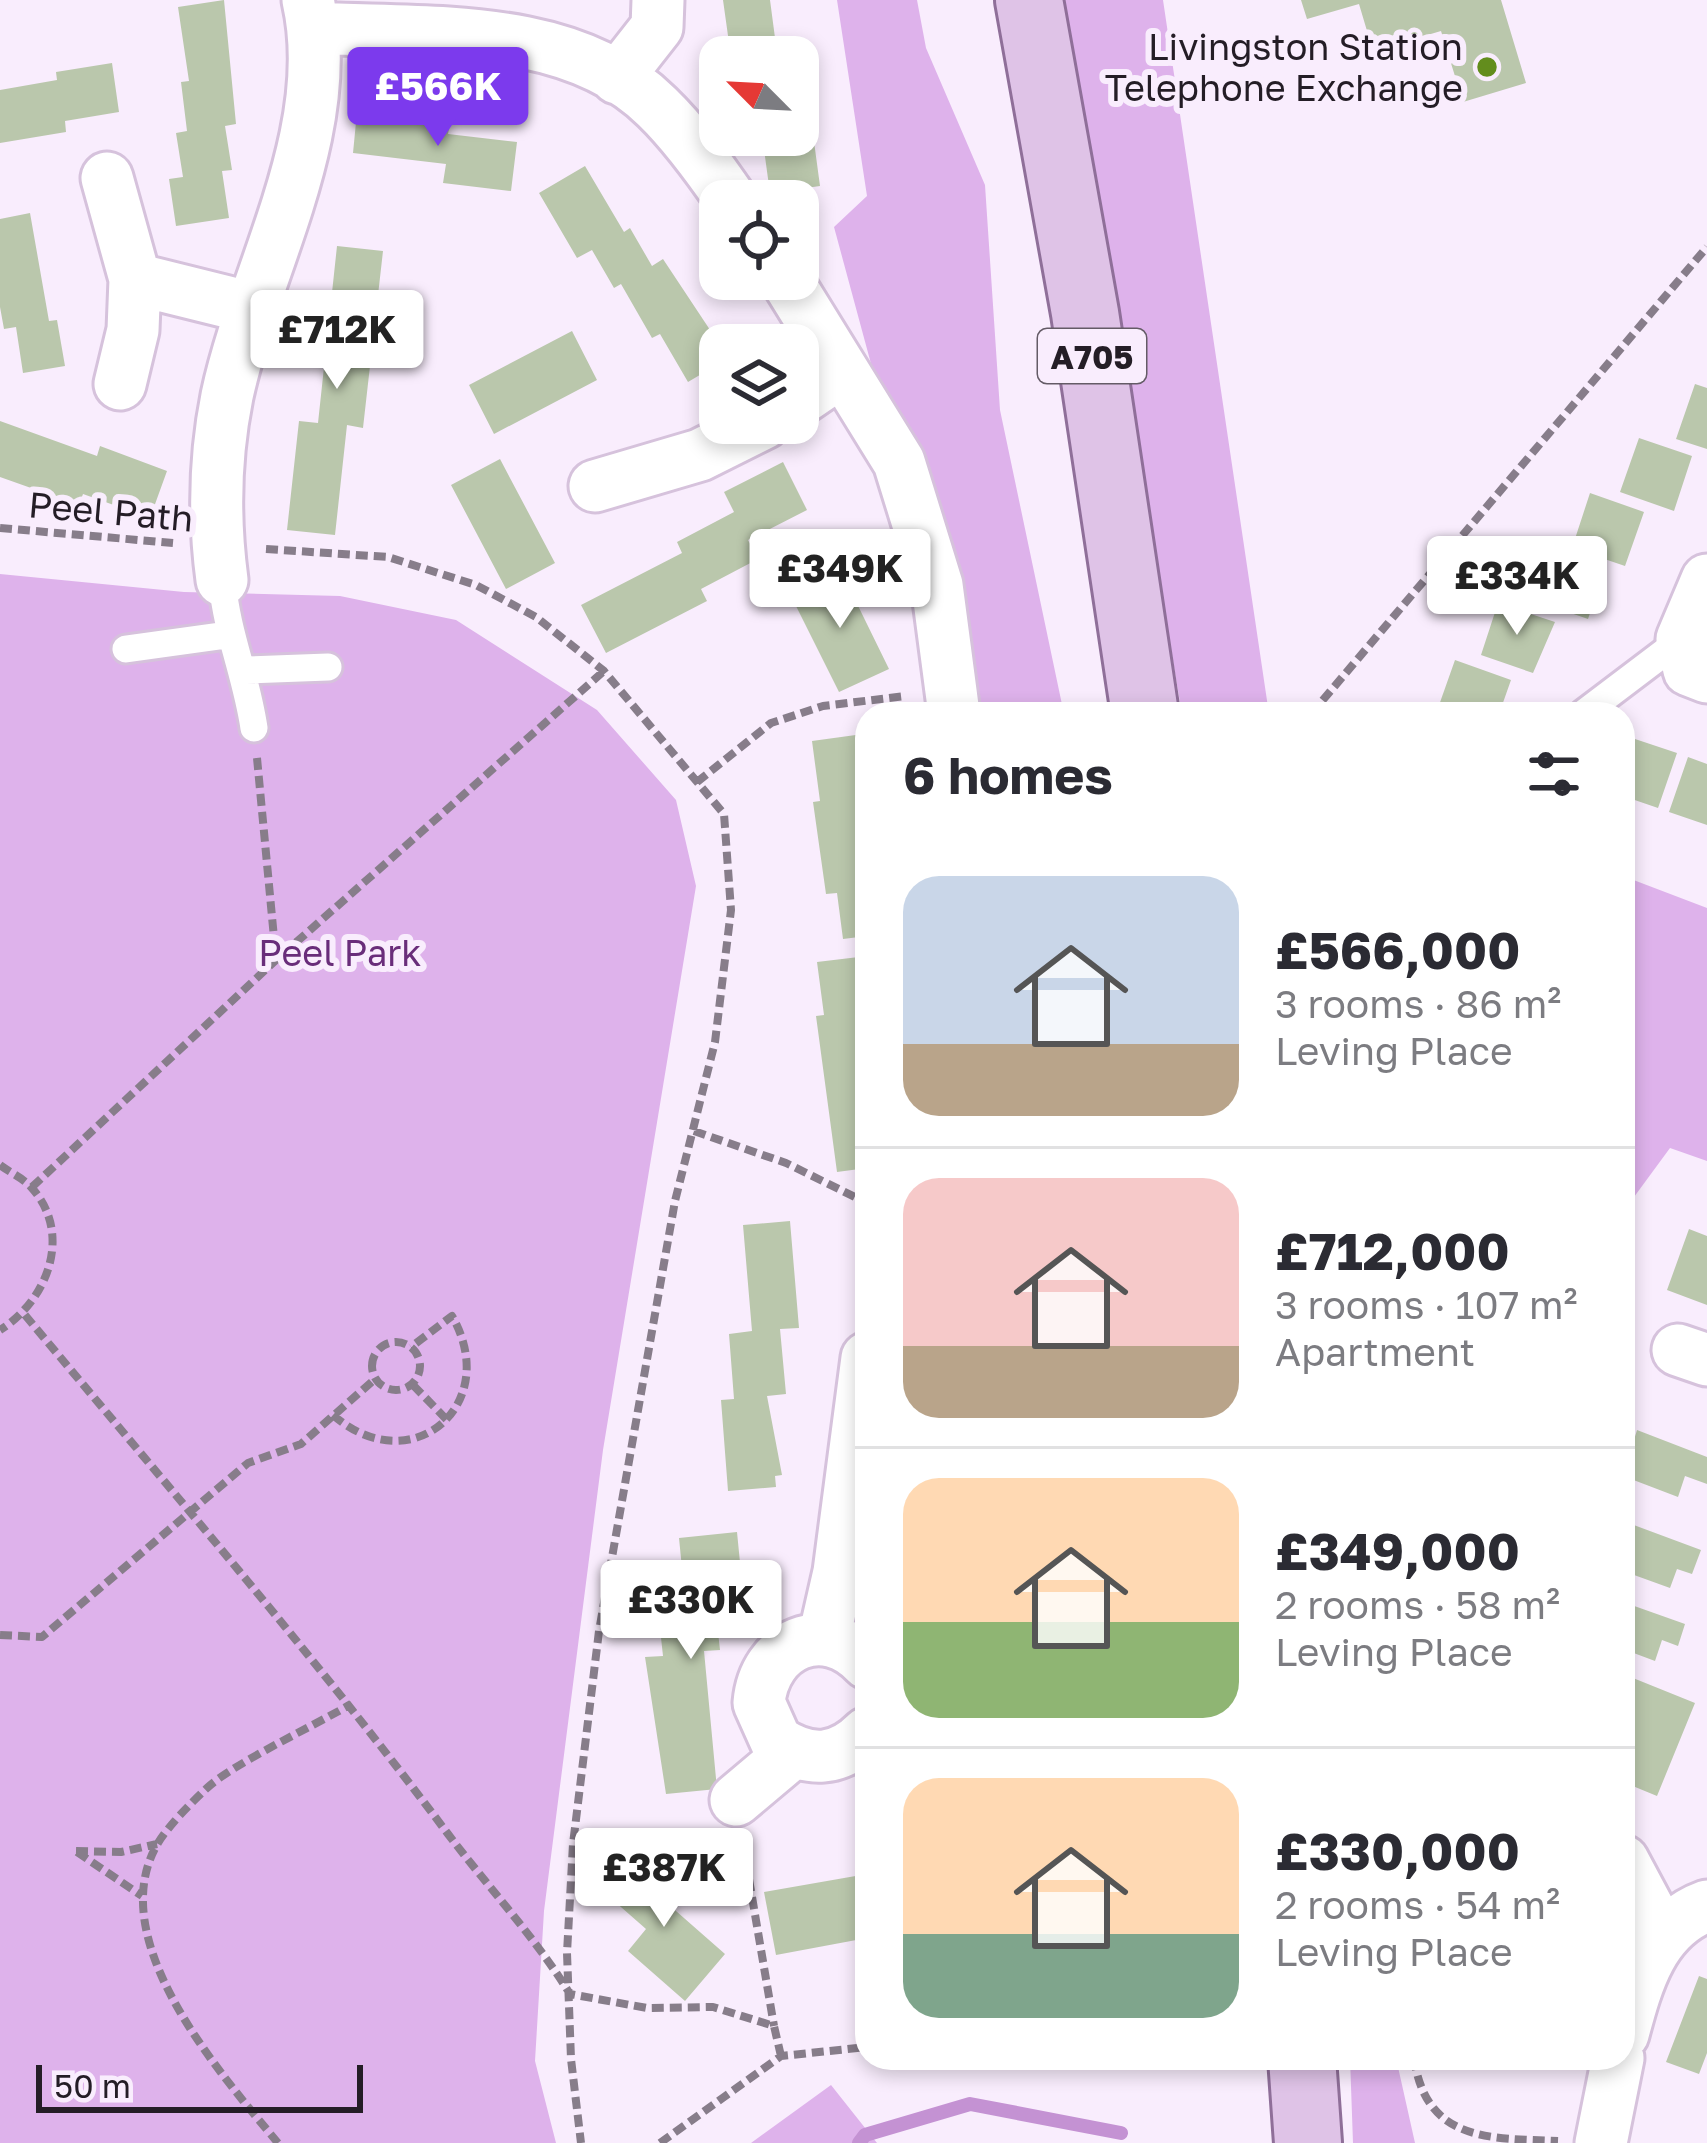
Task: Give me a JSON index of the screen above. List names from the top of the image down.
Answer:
{
  "streets": {
    "main road": ["A705"],
    "path": ["Peel Path"]
  },
  "parks": ["Peel Park"],
  "places": ["Livingston Station Telephone Exchange"],
  "scale_bar": "50 m",
  "north": "top left",
  "page": {
    "price": [
      "£566K",
      "£712K",
      "£349K",
      "£334K",
      "£330K",
      "£387K"
    ],
    "heading": "6 homes",
    "list": [
      {
        "name": "£566,000",
        "note": "3 rooms · 86 m² · Leving Place"
      },
      {
        "name": "£712,000",
        "note": "3 rooms · 107 m² · Apartment"
      },
      {
        "name": "£349,000",
        "note": "2 rooms · 58 m² · Leving Place"
      },
      {
        "name": "£330,000",
        "note": "2 rooms · 54 m² · Leving Place"
      }
    ],
    "scale": "50 m"
  }
}
